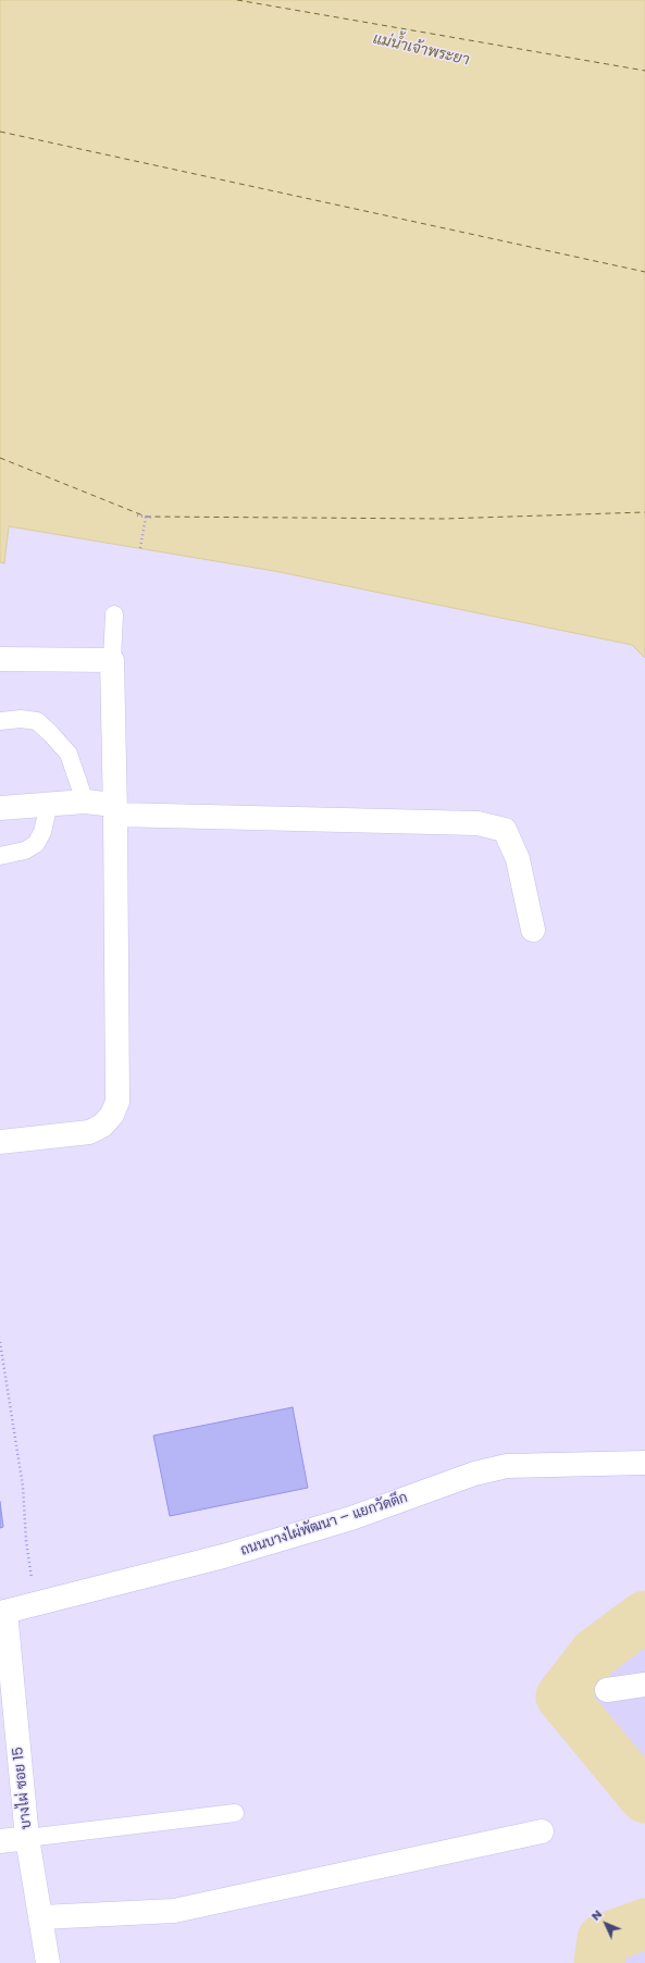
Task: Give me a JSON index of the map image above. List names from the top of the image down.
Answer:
{
  "streets": {
    "street": ["ถนนบางไผ่พัฒนา – แยกวัดตึก", "บางไผ่ ซอย 15"]
  },
  "crossings": [
    ["ถนนบางไผ่พัฒนา – แยกวัดตึก", "บางไผ่ ซอย 15"]
  ],
  "water": ["แม่น้ำเจ้าพระยา"],
  "north": "top left"
}
